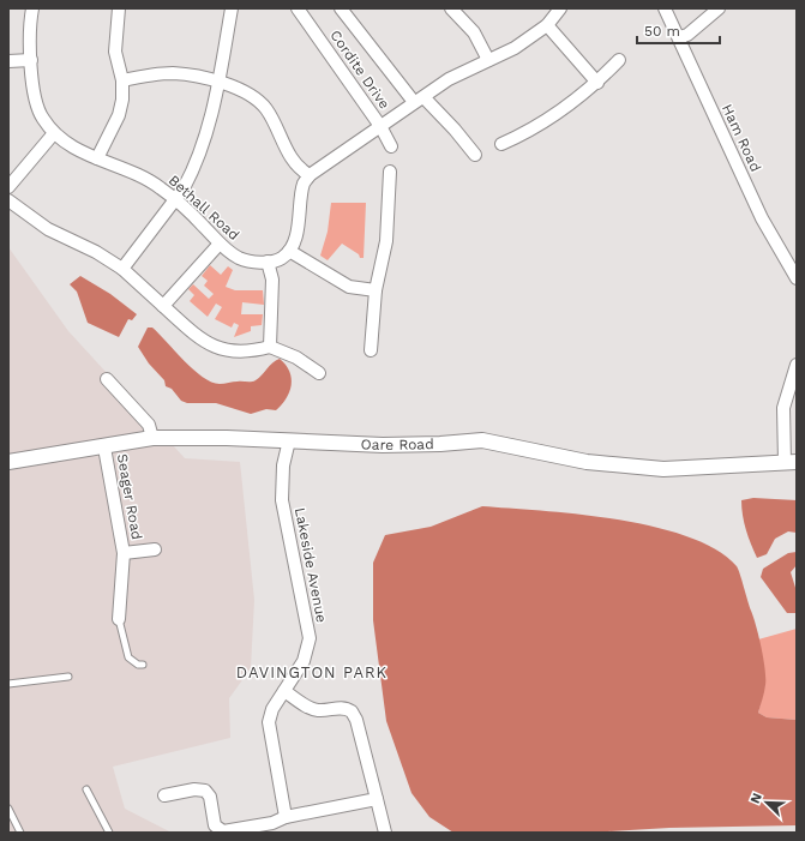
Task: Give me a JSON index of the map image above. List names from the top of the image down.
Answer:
{
  "streets": {
    "street": [
      "Cordite Drive",
      "Ham Road",
      "Bethall Road",
      "Oare Road",
      "Seager Road",
      "Lakeside Avenue"
    ]
  },
  "crossings": [
    ["Oare Road", "Seager Road"],
    ["Oare Road", "Lakeside Avenue"]
  ],
  "districts": ["DAVINGTON PARK"],
  "scale_bar": "50 m",
  "north": "top left"
}
